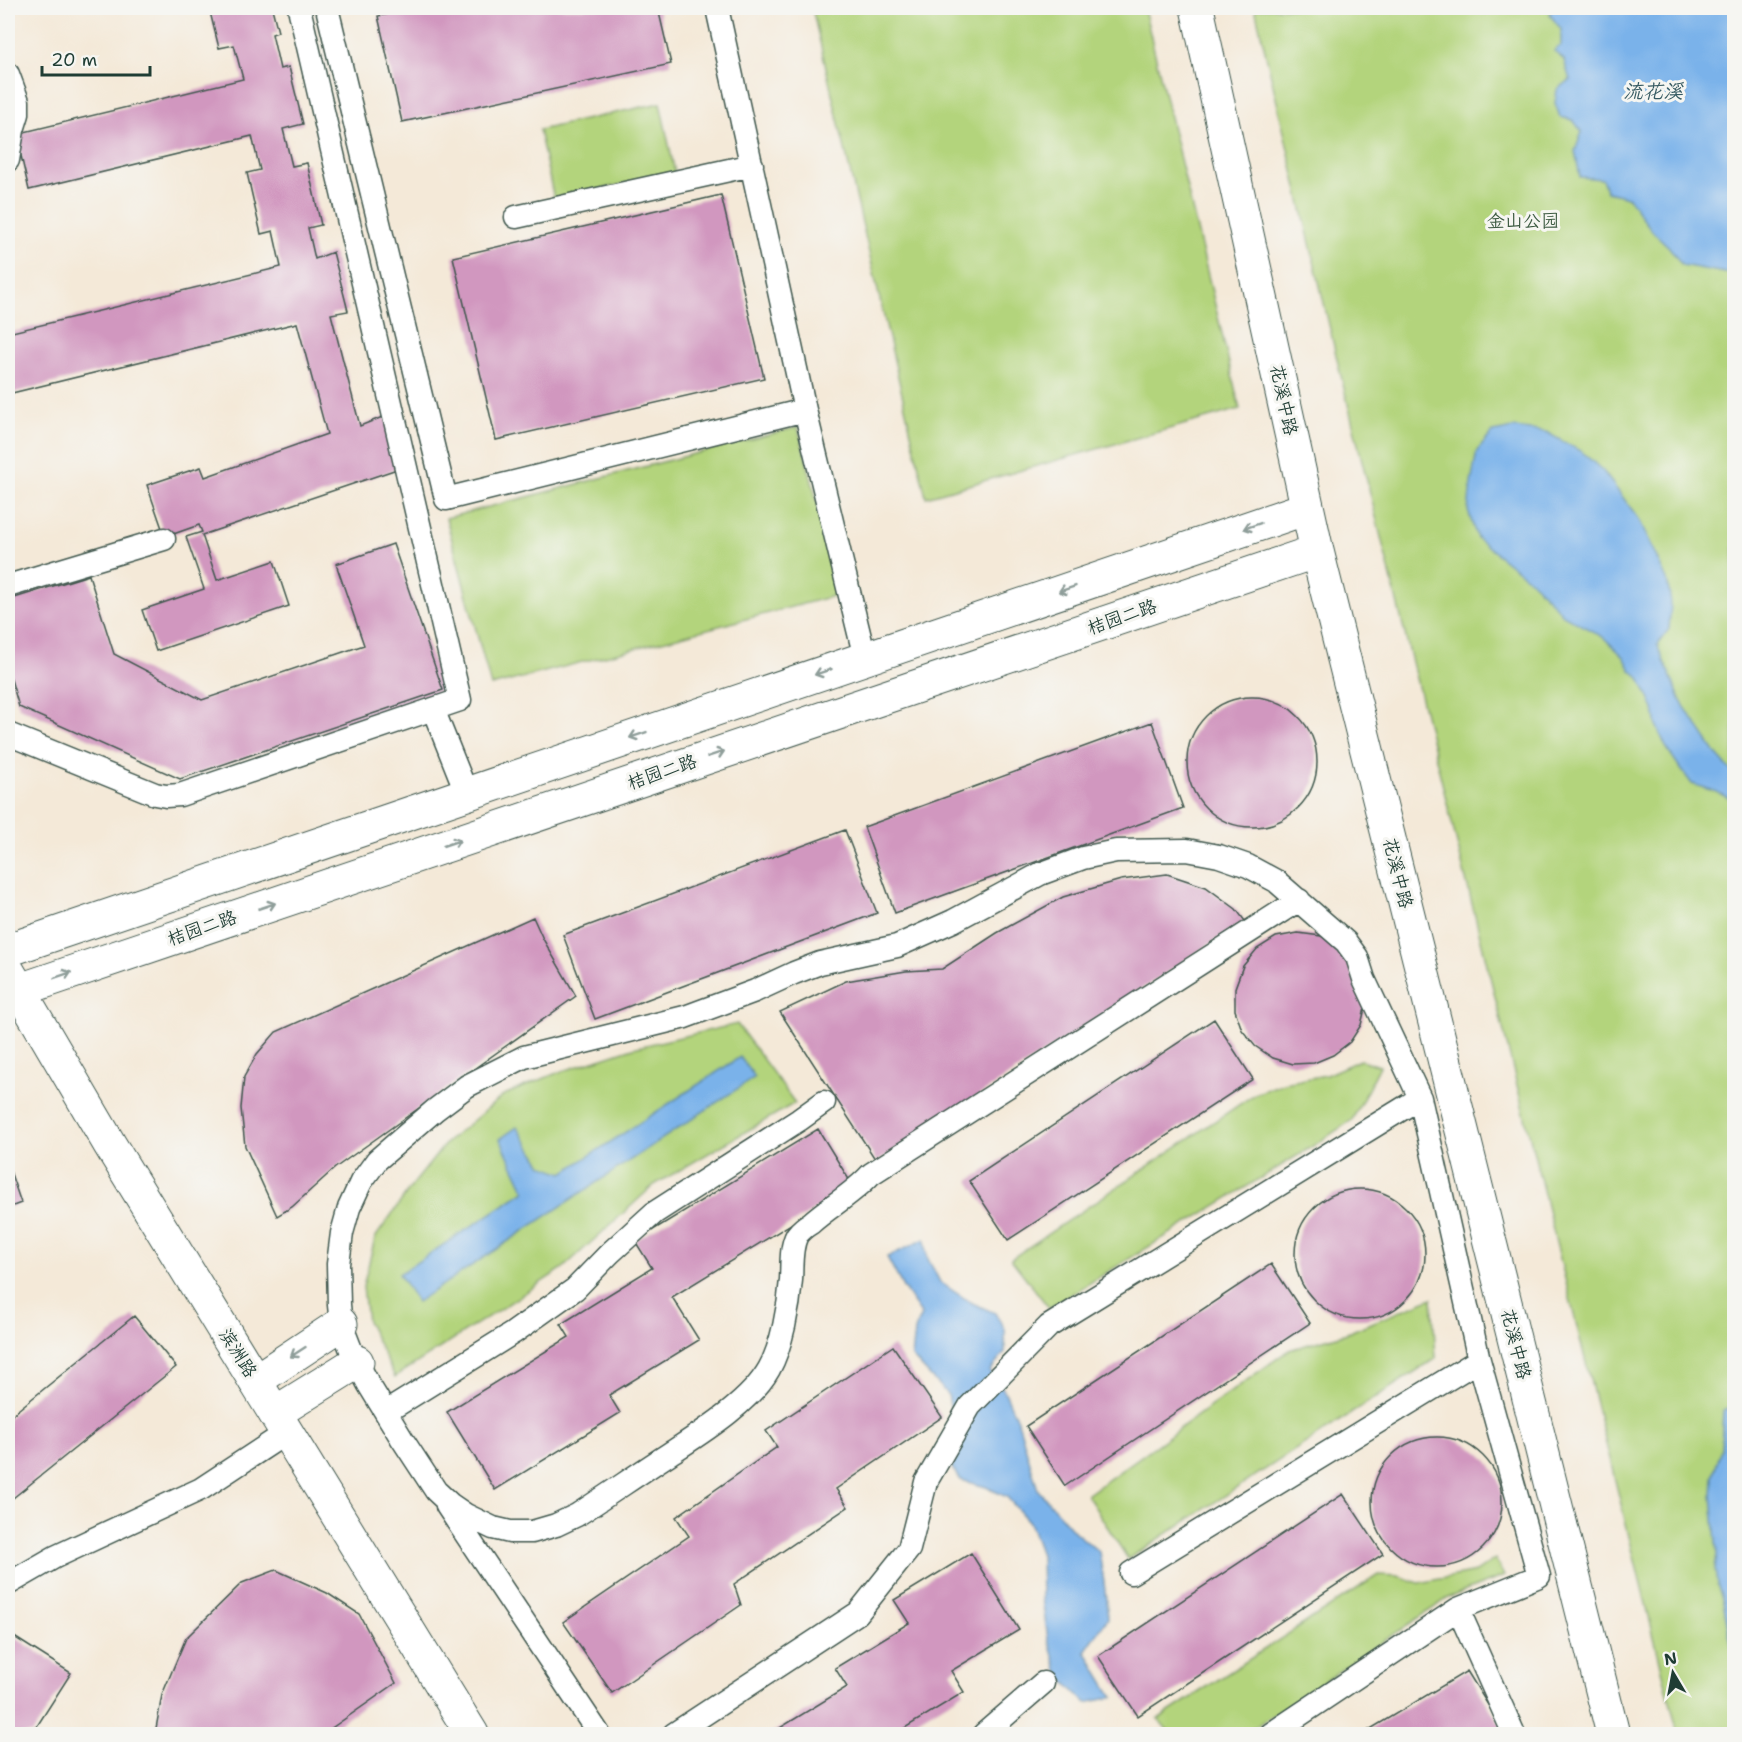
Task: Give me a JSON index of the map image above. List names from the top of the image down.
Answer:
{
  "streets": {
    "street": ["花溪中路", "桔园二路", "滨洲路"]
  },
  "crossings": [
    ["花溪中路", "桔园二路"],
    ["桔园二路", "滨洲路"]
  ],
  "water": ["流花溪"],
  "parks": ["金山公园"],
  "scale_bar": "20 m",
  "north": "top"
}
